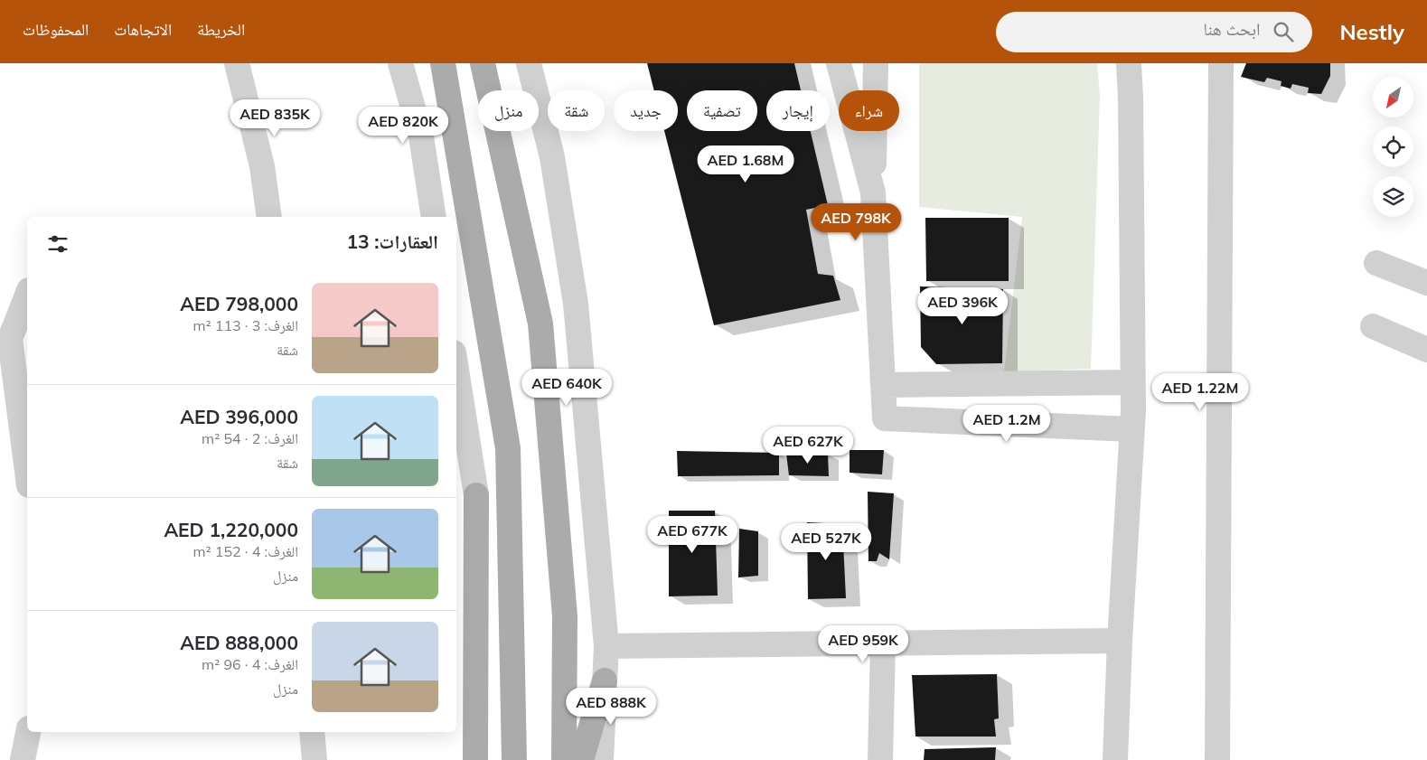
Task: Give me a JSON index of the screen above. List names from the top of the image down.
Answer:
{
  "north": "bottom left",
  "page": {
    "header": "Nestly",
    "search": "ابحث هنا",
    "nav": ["الخريطة", "الاتجاهات", "المحفوظات"],
    "chip": [
      "شراء",
      "إيجار",
      "تصفية",
      "جديد",
      "شقة",
      "منزل"
    ],
    "price": [
      "AED 835K",
      "AED 820K",
      "AED 1.68M",
      "AED 798K",
      "AED 396K",
      "AED 640K",
      "AED 1.22M",
      "AED 1.2M",
      "AED 627K",
      "AED 677K",
      "AED 527K",
      "AED 959K",
      "AED 888K"
    ],
    "heading": "العقارات: 13",
    "list": [
      {
        "name": "AED 798,000",
        "note": "الغرف: 3 · 113 m² · شقة"
      },
      {
        "name": "AED 396,000",
        "note": "الغرف: 2 · 54 m² · شقة"
      },
      {
        "name": "AED 1,220,000",
        "note": "الغرف: 4 · 152 m² · منزل"
      },
      {
        "name": "AED 888,000",
        "note": "الغرف: 4 · 96 m² · منزل"
      }
    ]
  }
}
